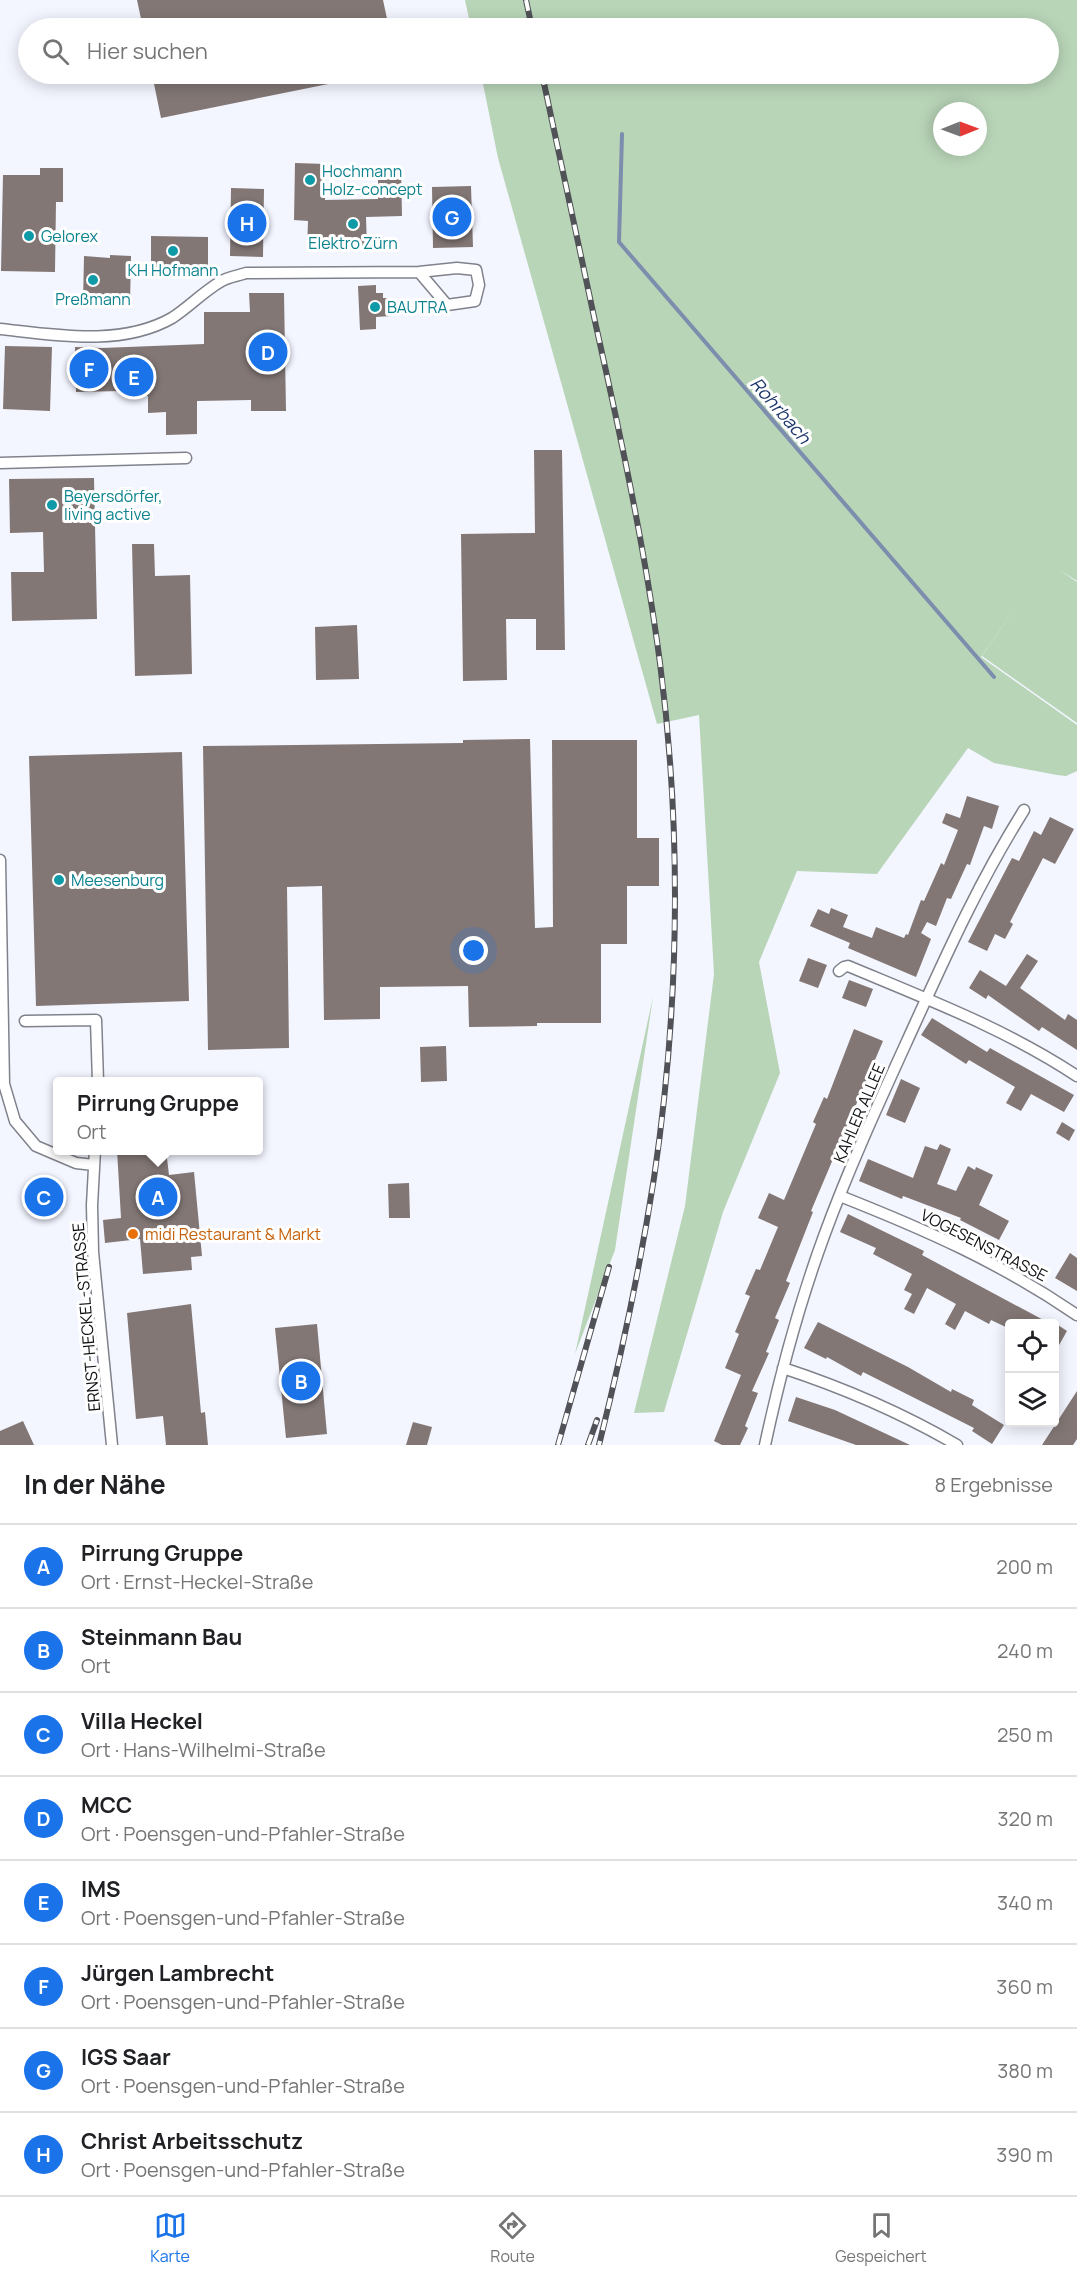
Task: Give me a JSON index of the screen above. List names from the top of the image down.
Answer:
{
  "streets": {
    "street": ["KAHLER ALLEE", "VOGESENSTRASSE", "ERNST-HECKEL-STRASSE"]
  },
  "crossings": [
    ["KAHLER ALLEE", "VOGESENSTRASSE"]
  ],
  "water": ["Rohrbach"],
  "places": [
    "Hochmann Holz-concept",
    "Elektro Zürn",
    "Gelorex",
    "KH Hofmann",
    "Preßmann",
    "BAUTRA",
    "Beyersdörfer, living active",
    "Meesenburg",
    "midi Restaurant & Markt"
  ],
  "north": "right",
  "page": {
    "search": "Hier suchen",
    "pins": [
      "G",
      "H",
      "D",
      "F",
      "E",
      "A",
      "C",
      "B"
    ],
    "popup": ["Pirrung Gruppe", "Ort"],
    "heading": ["In der Nähe", "8 Ergebnisse"],
    "list": [
      {
        "mark": "A",
        "name": "Pirrung Gruppe",
        "note": "Ort · Ernst-Heckel-Straße",
        "value": "200 m"
      },
      {
        "mark": "B",
        "name": "Steinmann Bau",
        "note": "Ort",
        "value": "240 m"
      },
      {
        "mark": "C",
        "name": "Villa Heckel",
        "note": "Ort · Hans-Wilhelmi-Straße",
        "value": "250 m"
      },
      {
        "mark": "D",
        "name": "MCC",
        "note": "Ort · Poensgen-und-Pfahler-Straße",
        "value": "320 m"
      },
      {
        "mark": "E",
        "name": "IMS",
        "note": "Ort · Poensgen-und-Pfahler-Straße",
        "value": "340 m"
      },
      {
        "mark": "F",
        "name": "Jürgen Lambrecht",
        "note": "Ort · Poensgen-und-Pfahler-Straße",
        "value": "360 m"
      },
      {
        "mark": "G",
        "name": "IGS Saar",
        "note": "Ort · Poensgen-und-Pfahler-Straße",
        "value": "380 m"
      },
      {
        "mark": "H",
        "name": "Christ Arbeitsschutz",
        "note": "Ort · Poensgen-und-Pfahler-Straße",
        "value": "390 m"
      }
    ],
    "nav": ["Karte", "Route", "Gespeichert"]
  }
}
